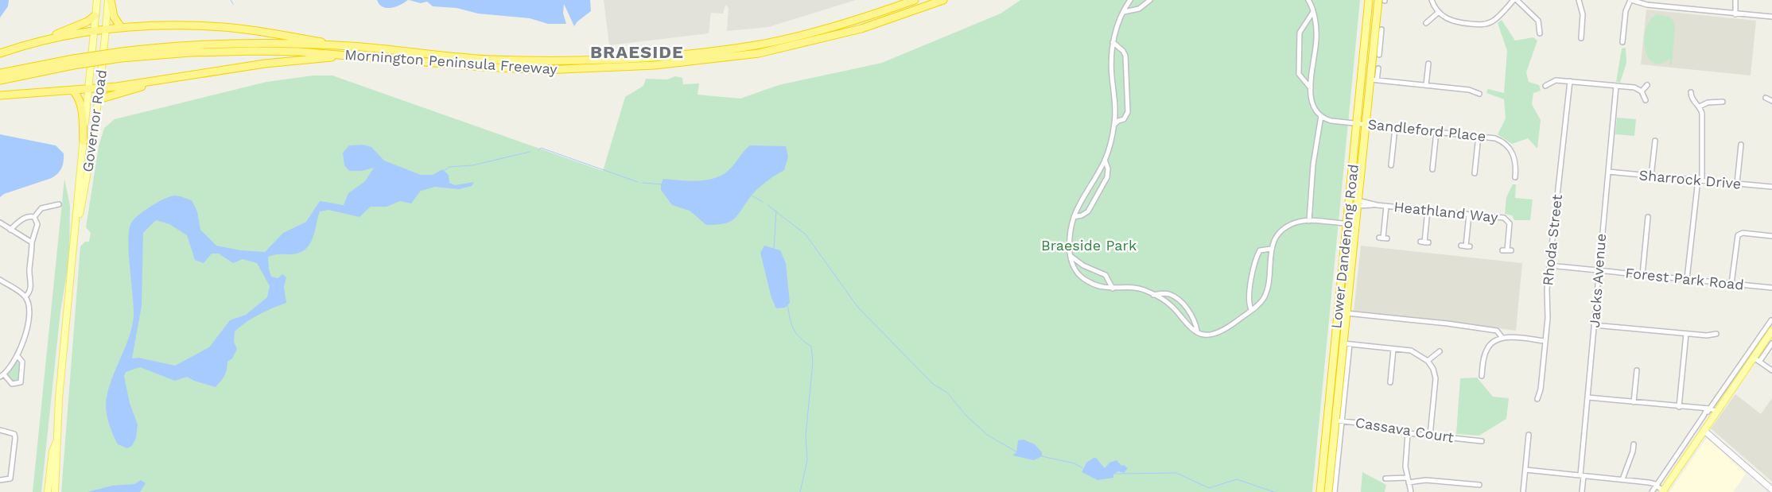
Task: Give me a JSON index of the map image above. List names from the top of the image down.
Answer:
{
  "streets": {
    "highway": ["Mornington Peninsula Freeway", "Lower Dandenong Road"],
    "main road": ["Governor Road"],
    "street": [
      "Sandleford Place",
      "Sharrock Drive",
      "Heathland Way",
      "Rhoda Street",
      "Forest Park Road",
      "Jacks Avenue",
      "Cassava Court"
    ]
  },
  "crossings": [
    ["Sandleford Place", "Lower Dandenong Road"],
    ["Sharrock Drive", "Jacks Avenue"],
    ["Heathland Way", "Lower Dandenong Road"],
    ["Rhoda Street", "Forest Park Road"],
    ["Lower Dandenong Road", "Cassava Court"],
    ["Forest Park Road", "Jacks Avenue"]
  ],
  "districts": ["BRAESIDE"],
  "parks": ["Braeside Park"]
}
